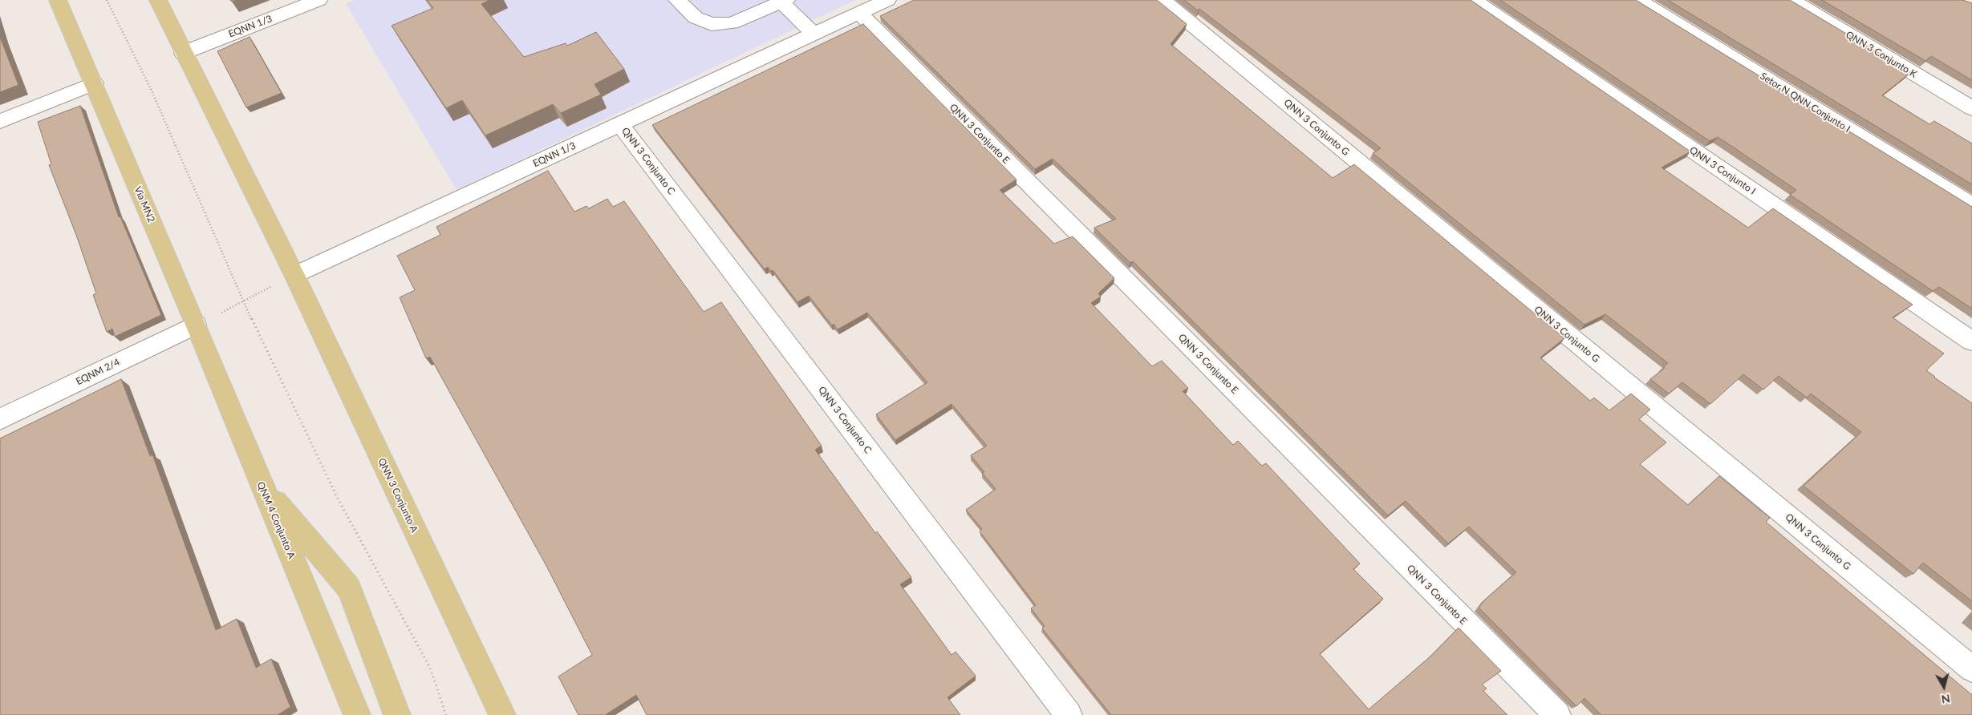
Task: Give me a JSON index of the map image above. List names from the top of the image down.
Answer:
{
  "streets": {
    "main road": ["Via MN2", "QNN 3 Conjunto A", "QNM 4 Conjunto A"],
    "street": [
      "EQNN 1/3",
      "QNN 3 Conjunto K",
      "Setor N QNN Conjunto I",
      "QNN 3 Conjunto G",
      "QNN 3 Conjunto E",
      "QNN 3 Conjunto C",
      "QNN 3 Conjunto I",
      "EQNM 2/4"
    ]
  },
  "crossings": [
    ["EQNN 1/3", "QNN 3 Conjunto E"],
    ["EQNN 1/3", "QNN 3 Conjunto C"],
    ["EQNN 1/3", "QNN 3 Conjunto A"],
    ["Via MN2", "EQNM 2/4"],
    ["Via MN2", "QNM 4 Conjunto A"],
    ["EQNM 2/4", "QNM 4 Conjunto A"]
  ],
  "north": "bottom"
}
